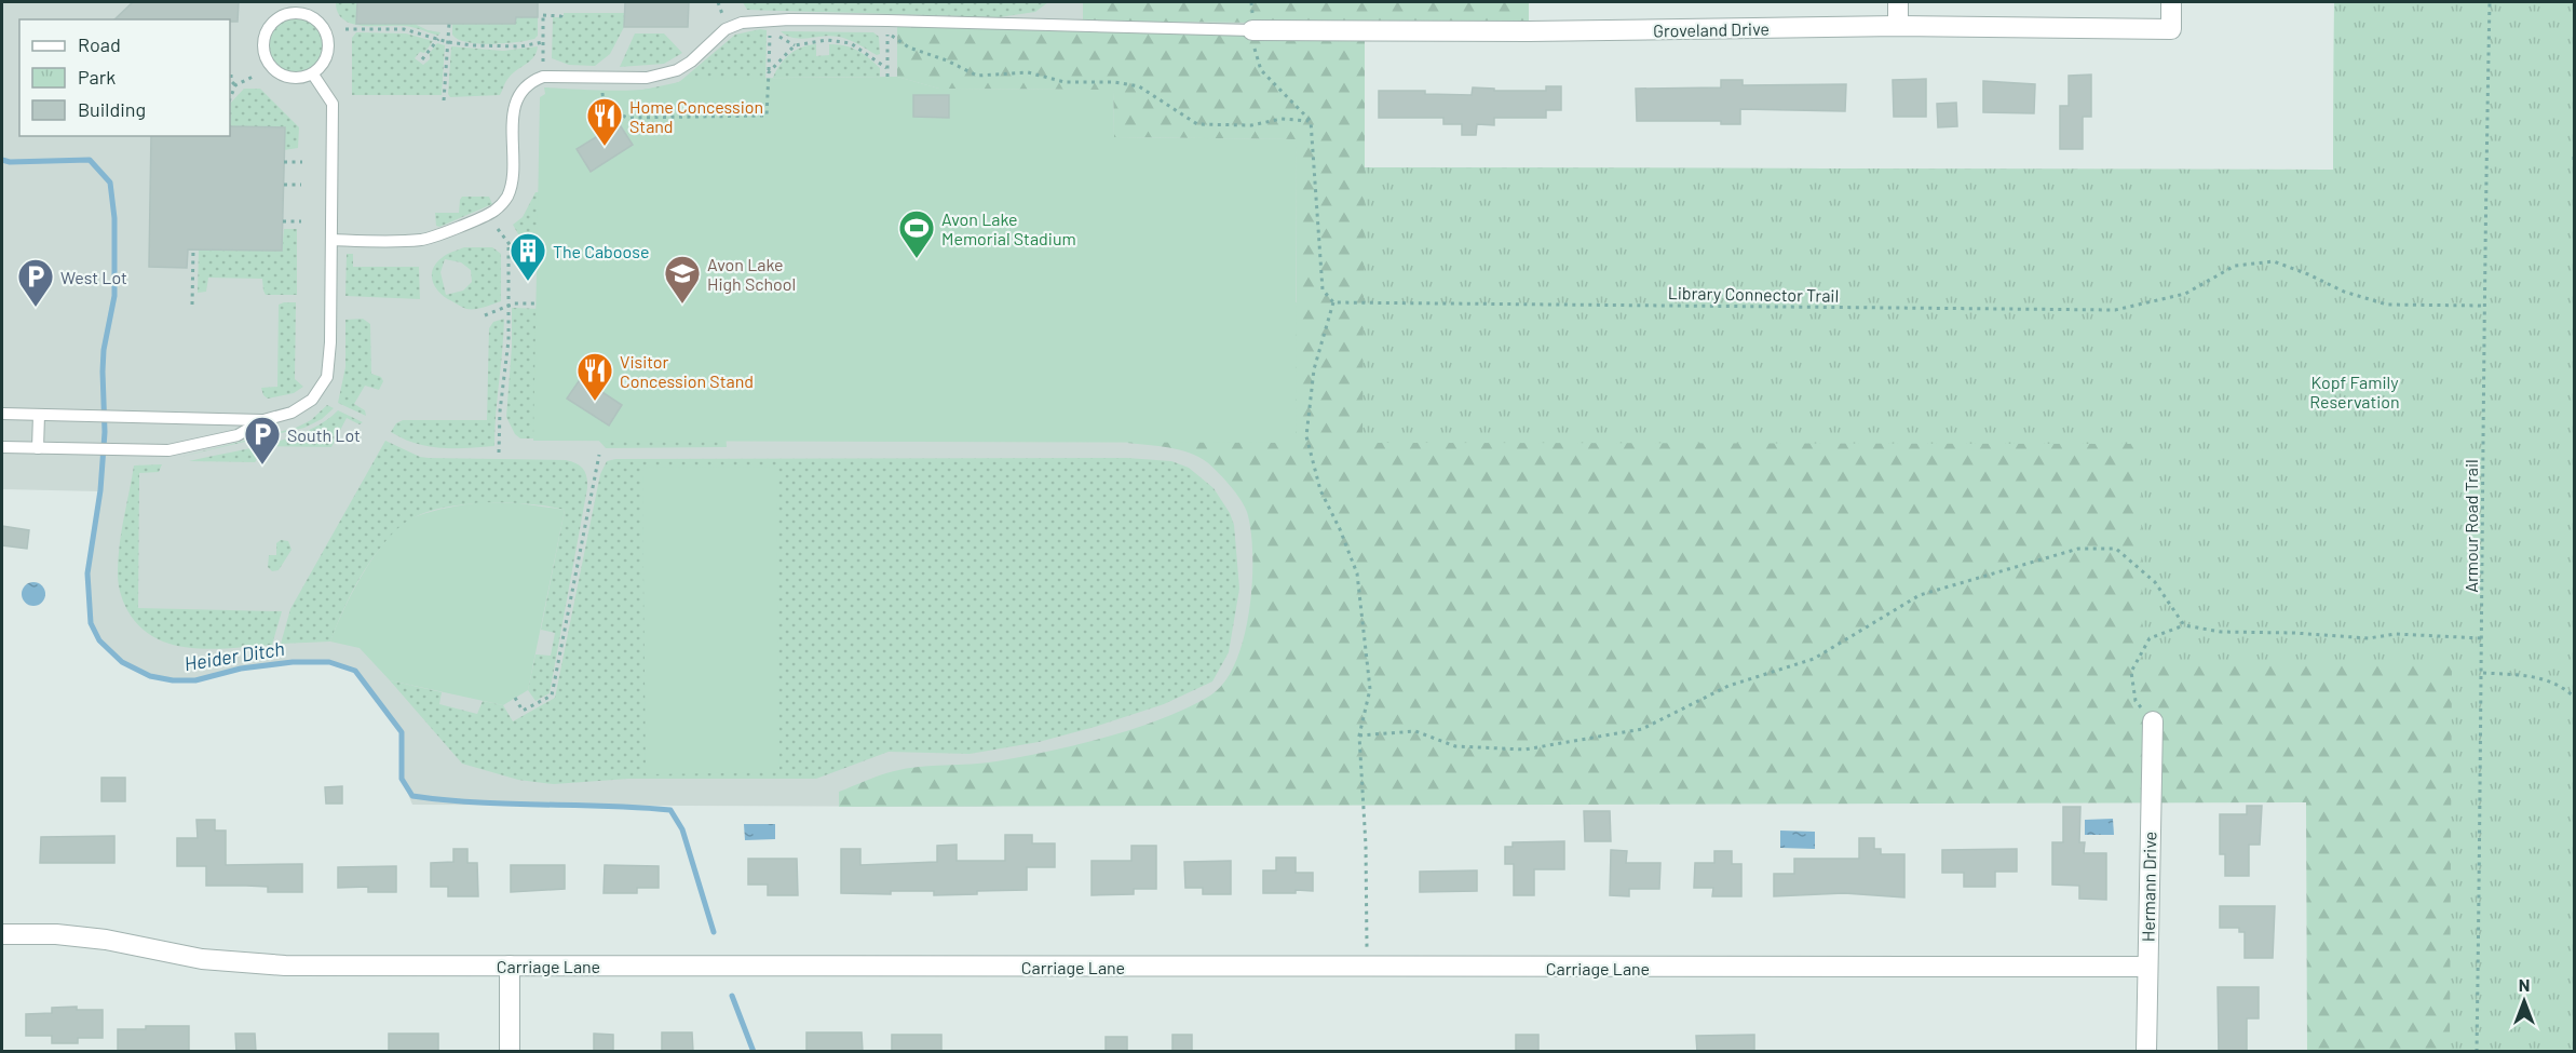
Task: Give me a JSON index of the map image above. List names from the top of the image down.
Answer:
{
  "streets": {
    "street": ["Groveland Drive", "Hermann Drive", "Carriage Lane"],
    "path": ["Library Connector Trail", "Armour Road Trail"]
  },
  "crossings": [
    ["Library Connector Trail", "Armour Road Trail"],
    ["Hermann Drive", "Carriage Lane"]
  ],
  "water": ["Heider Ditch"],
  "parks": ["Kopf Family Reservation"],
  "places": {
    "restaurant": ["Home Concession Stand", "Visitor Concession Stand"],
    "sports": ["Avon Lake Memorial Stadium"],
    "building": ["The Caboose"],
    "school or university": ["Avon Lake High School"],
    "parking": ["West Lot", "South Lot"]
  },
  "legend": ["Road", "Park", "Building"],
  "north": "top"
}
